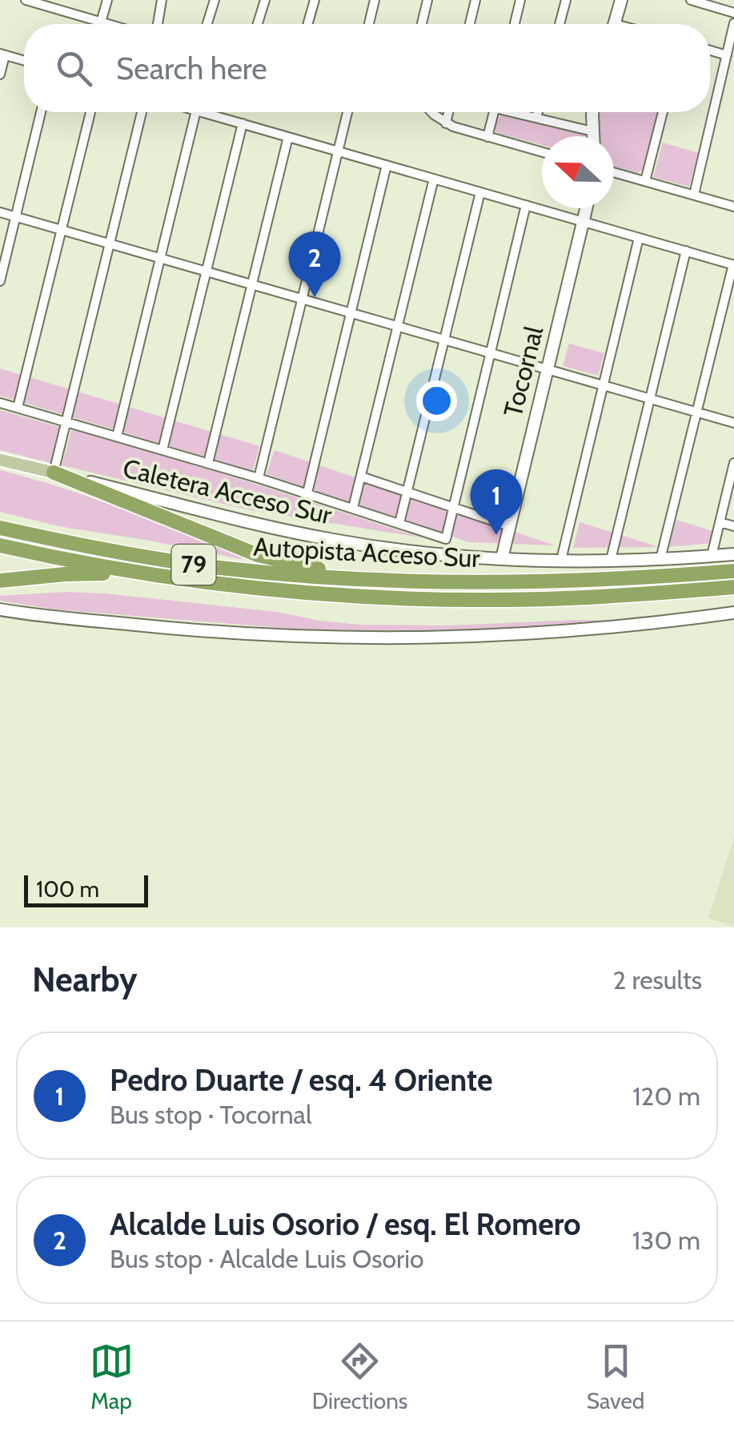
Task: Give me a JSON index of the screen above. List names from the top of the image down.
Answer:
{
  "streets": {
    "highway": ["Autopista Acceso Sur", "79"],
    "main road": ["Tocornal", "Caletera Acceso Sur"]
  },
  "crossings": [
    ["Tocornal", "Caletera Acceso Sur"]
  ],
  "scale_bar": "100 m",
  "north": "left",
  "page": {
    "search": "Search here",
    "pins": ["2", "1"],
    "scale": "100 m",
    "heading": ["Nearby", "2 results"],
    "list": [
      {
        "mark": "1",
        "name": "Pedro Duarte / esq. 4 Oriente",
        "note": "Bus stop · Tocornal",
        "value": "120 m"
      },
      {
        "mark": "2",
        "name": "Alcalde Luis Osorio / esq. El Romero",
        "note": "Bus stop · Alcalde Luis Osorio",
        "value": "130 m"
      }
    ],
    "nav": ["Map", "Directions", "Saved"]
  }
}
